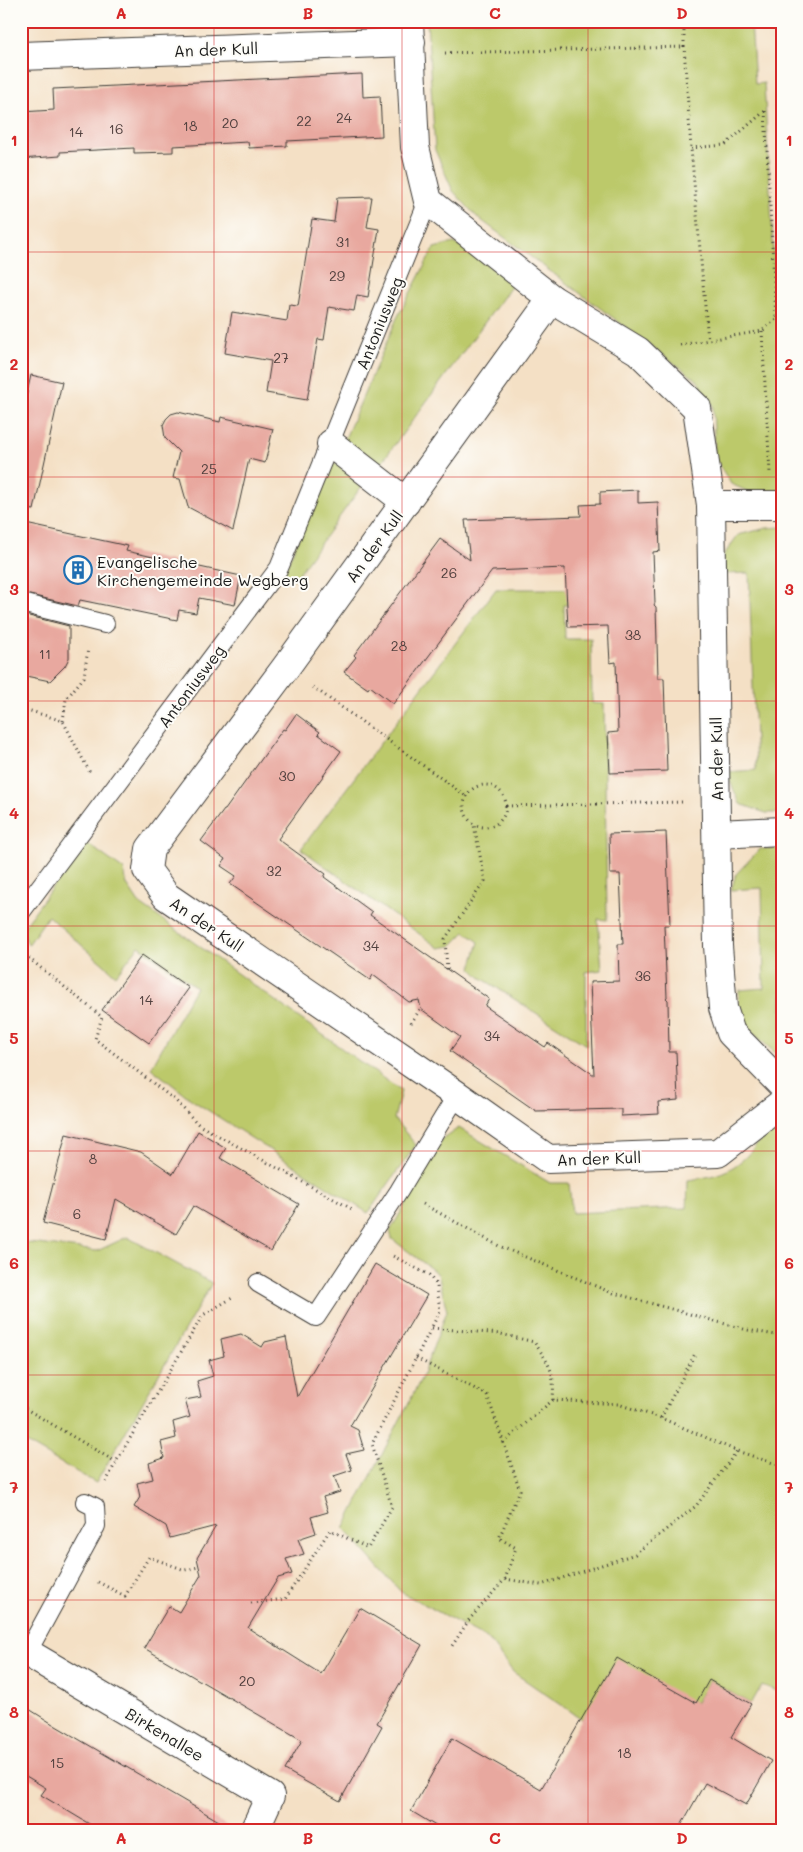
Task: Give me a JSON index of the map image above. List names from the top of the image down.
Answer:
{
  "streets": {
    "street": ["An der Kull", "Birkenallee"],
    "lane": ["Antoniusweg"]
  },
  "crossings": [
    ["An der Kull", "Antoniusweg"]
  ],
  "places": {
    "building": ["Evangelische Kirchengemeinde Wegberg"]
  },
  "house_numbers": [
    "24",
    "22",
    "20",
    "18",
    "16",
    "14",
    "31",
    "29",
    "27",
    "25",
    "26",
    "38",
    "28",
    "11",
    "30",
    "32",
    "34",
    "36",
    "14",
    "34",
    "8",
    "6",
    "20",
    "18",
    "15"
  ],
  "grid": {
    "columns": [
      "A",
      "B",
      "C",
      "D"
    ],
    "rows": [
      "1",
      "2",
      "3",
      "4",
      "5",
      "6",
      "7",
      "8"
    ]
  }
}
